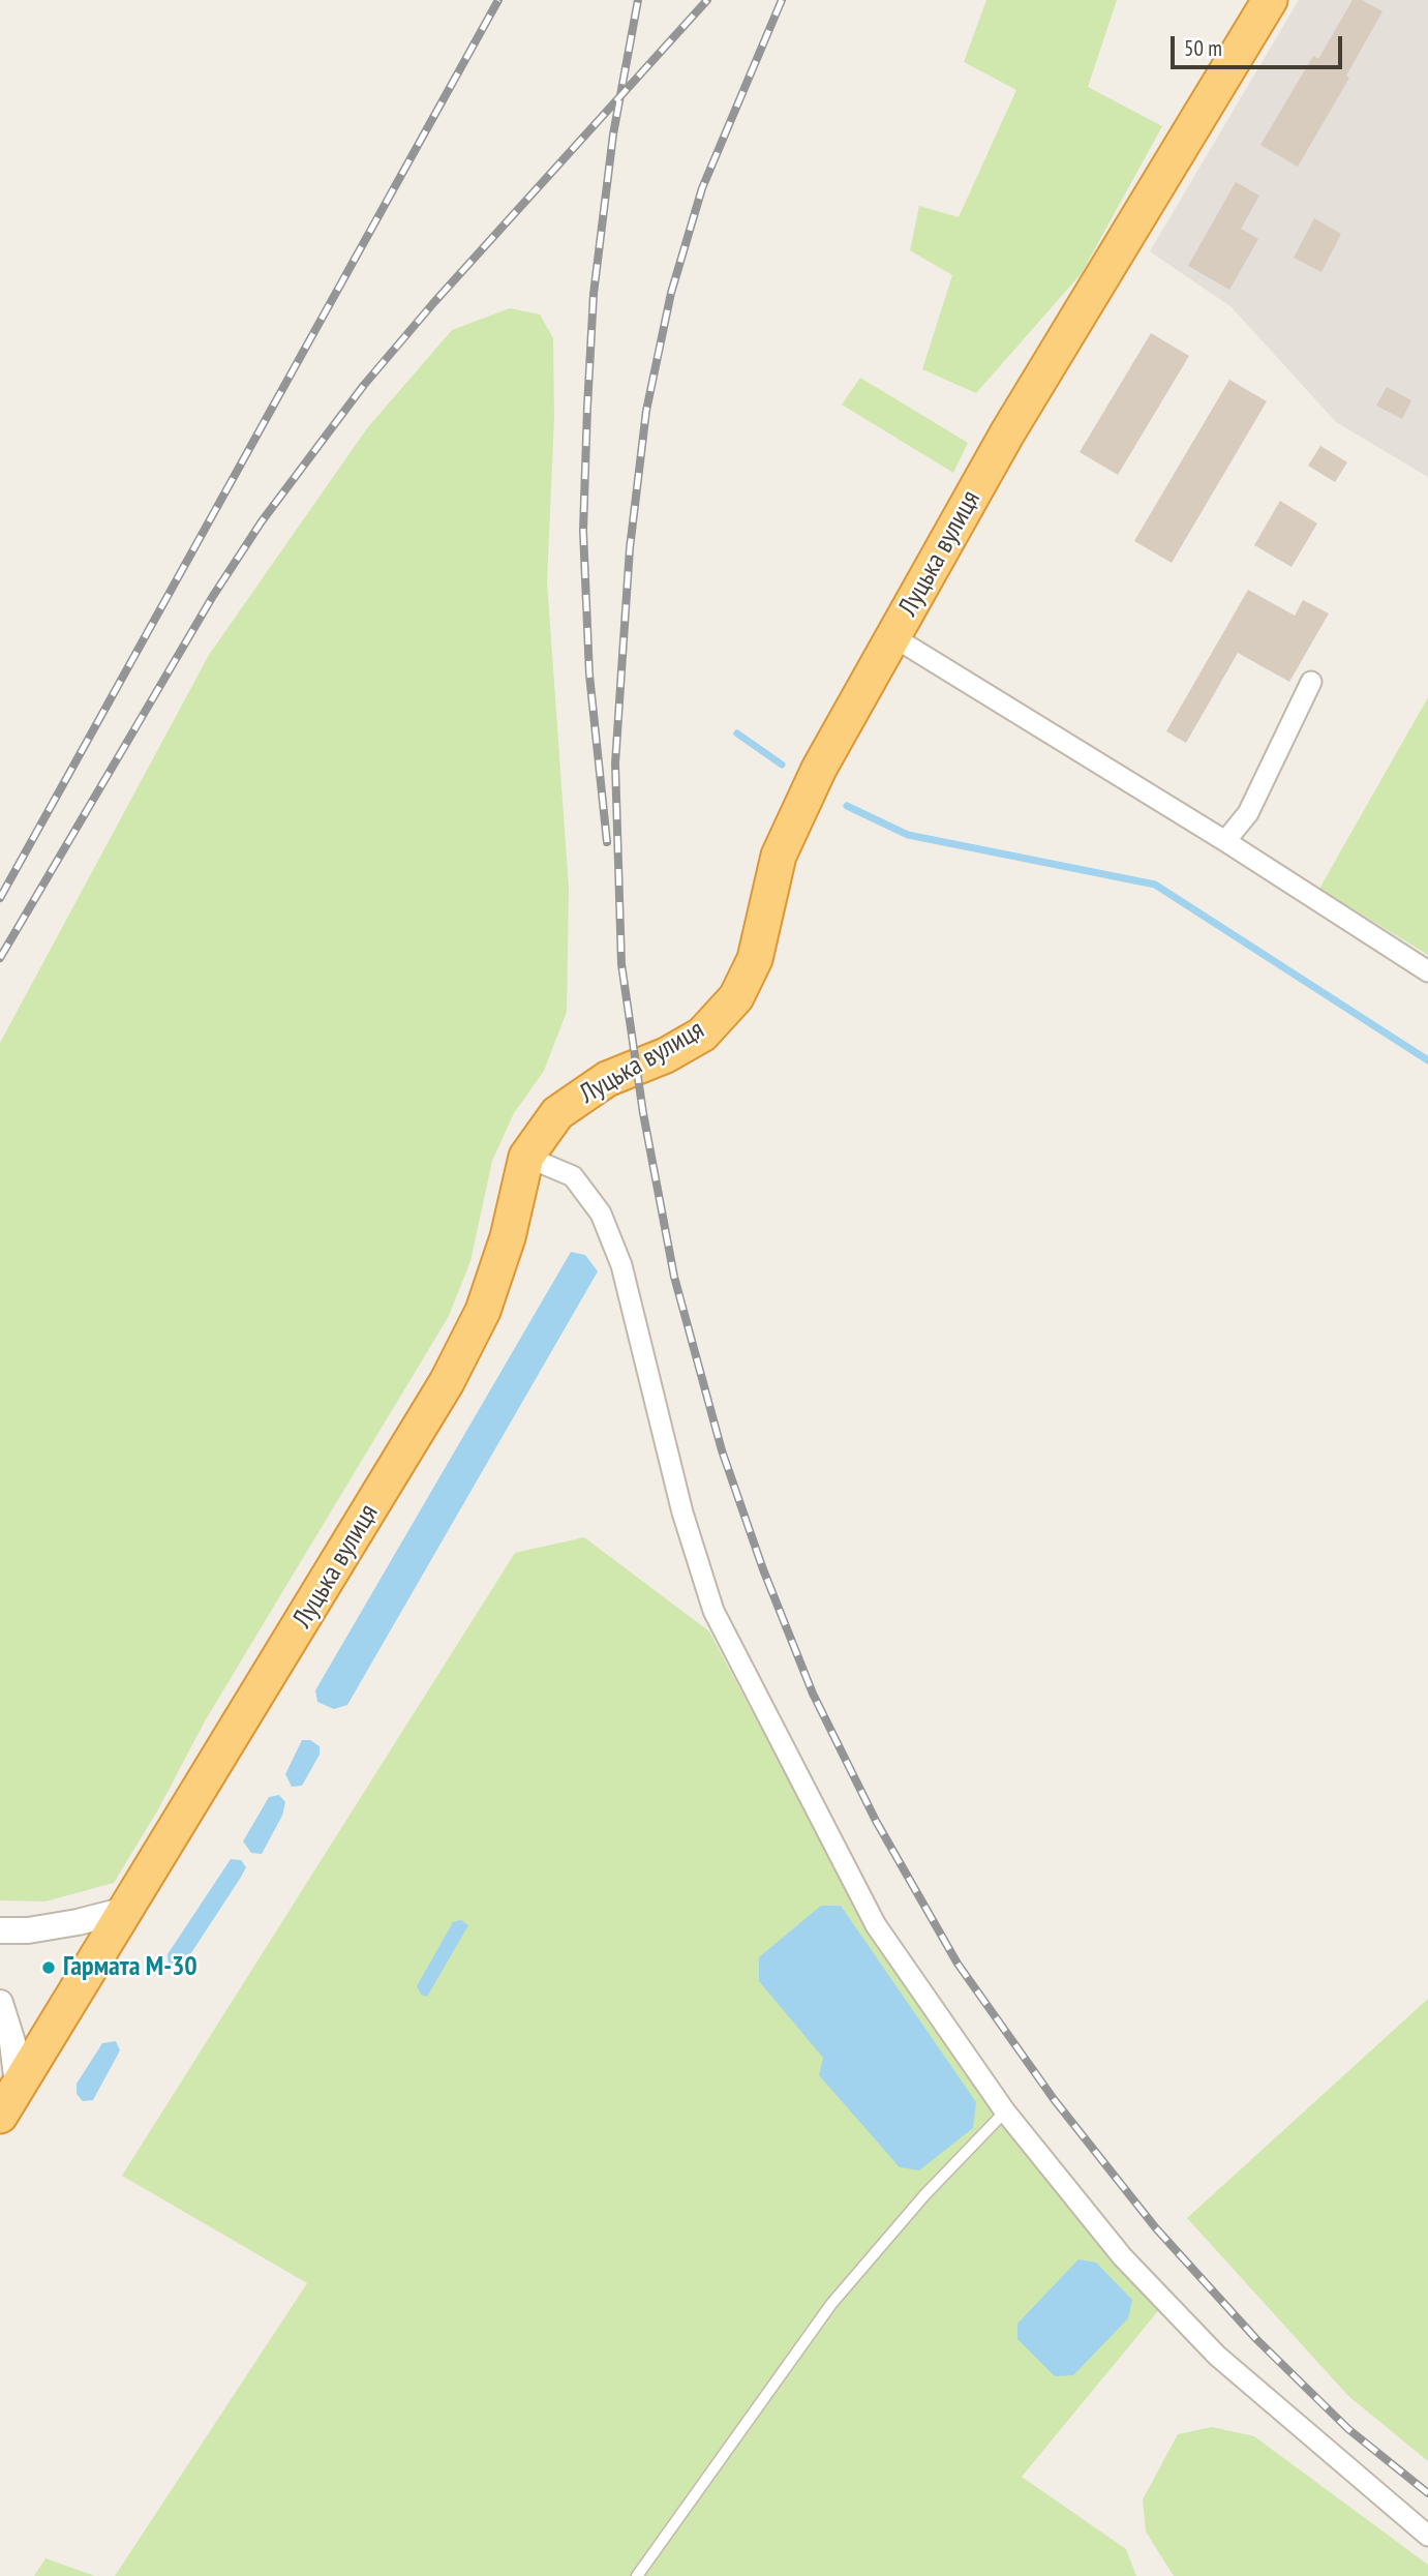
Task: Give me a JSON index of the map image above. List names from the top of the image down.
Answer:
{
  "streets": {
    "highway": ["Луцька вулиця"]
  },
  "places": ["Гармата М-30"],
  "scale_bar": "50 m"
}
